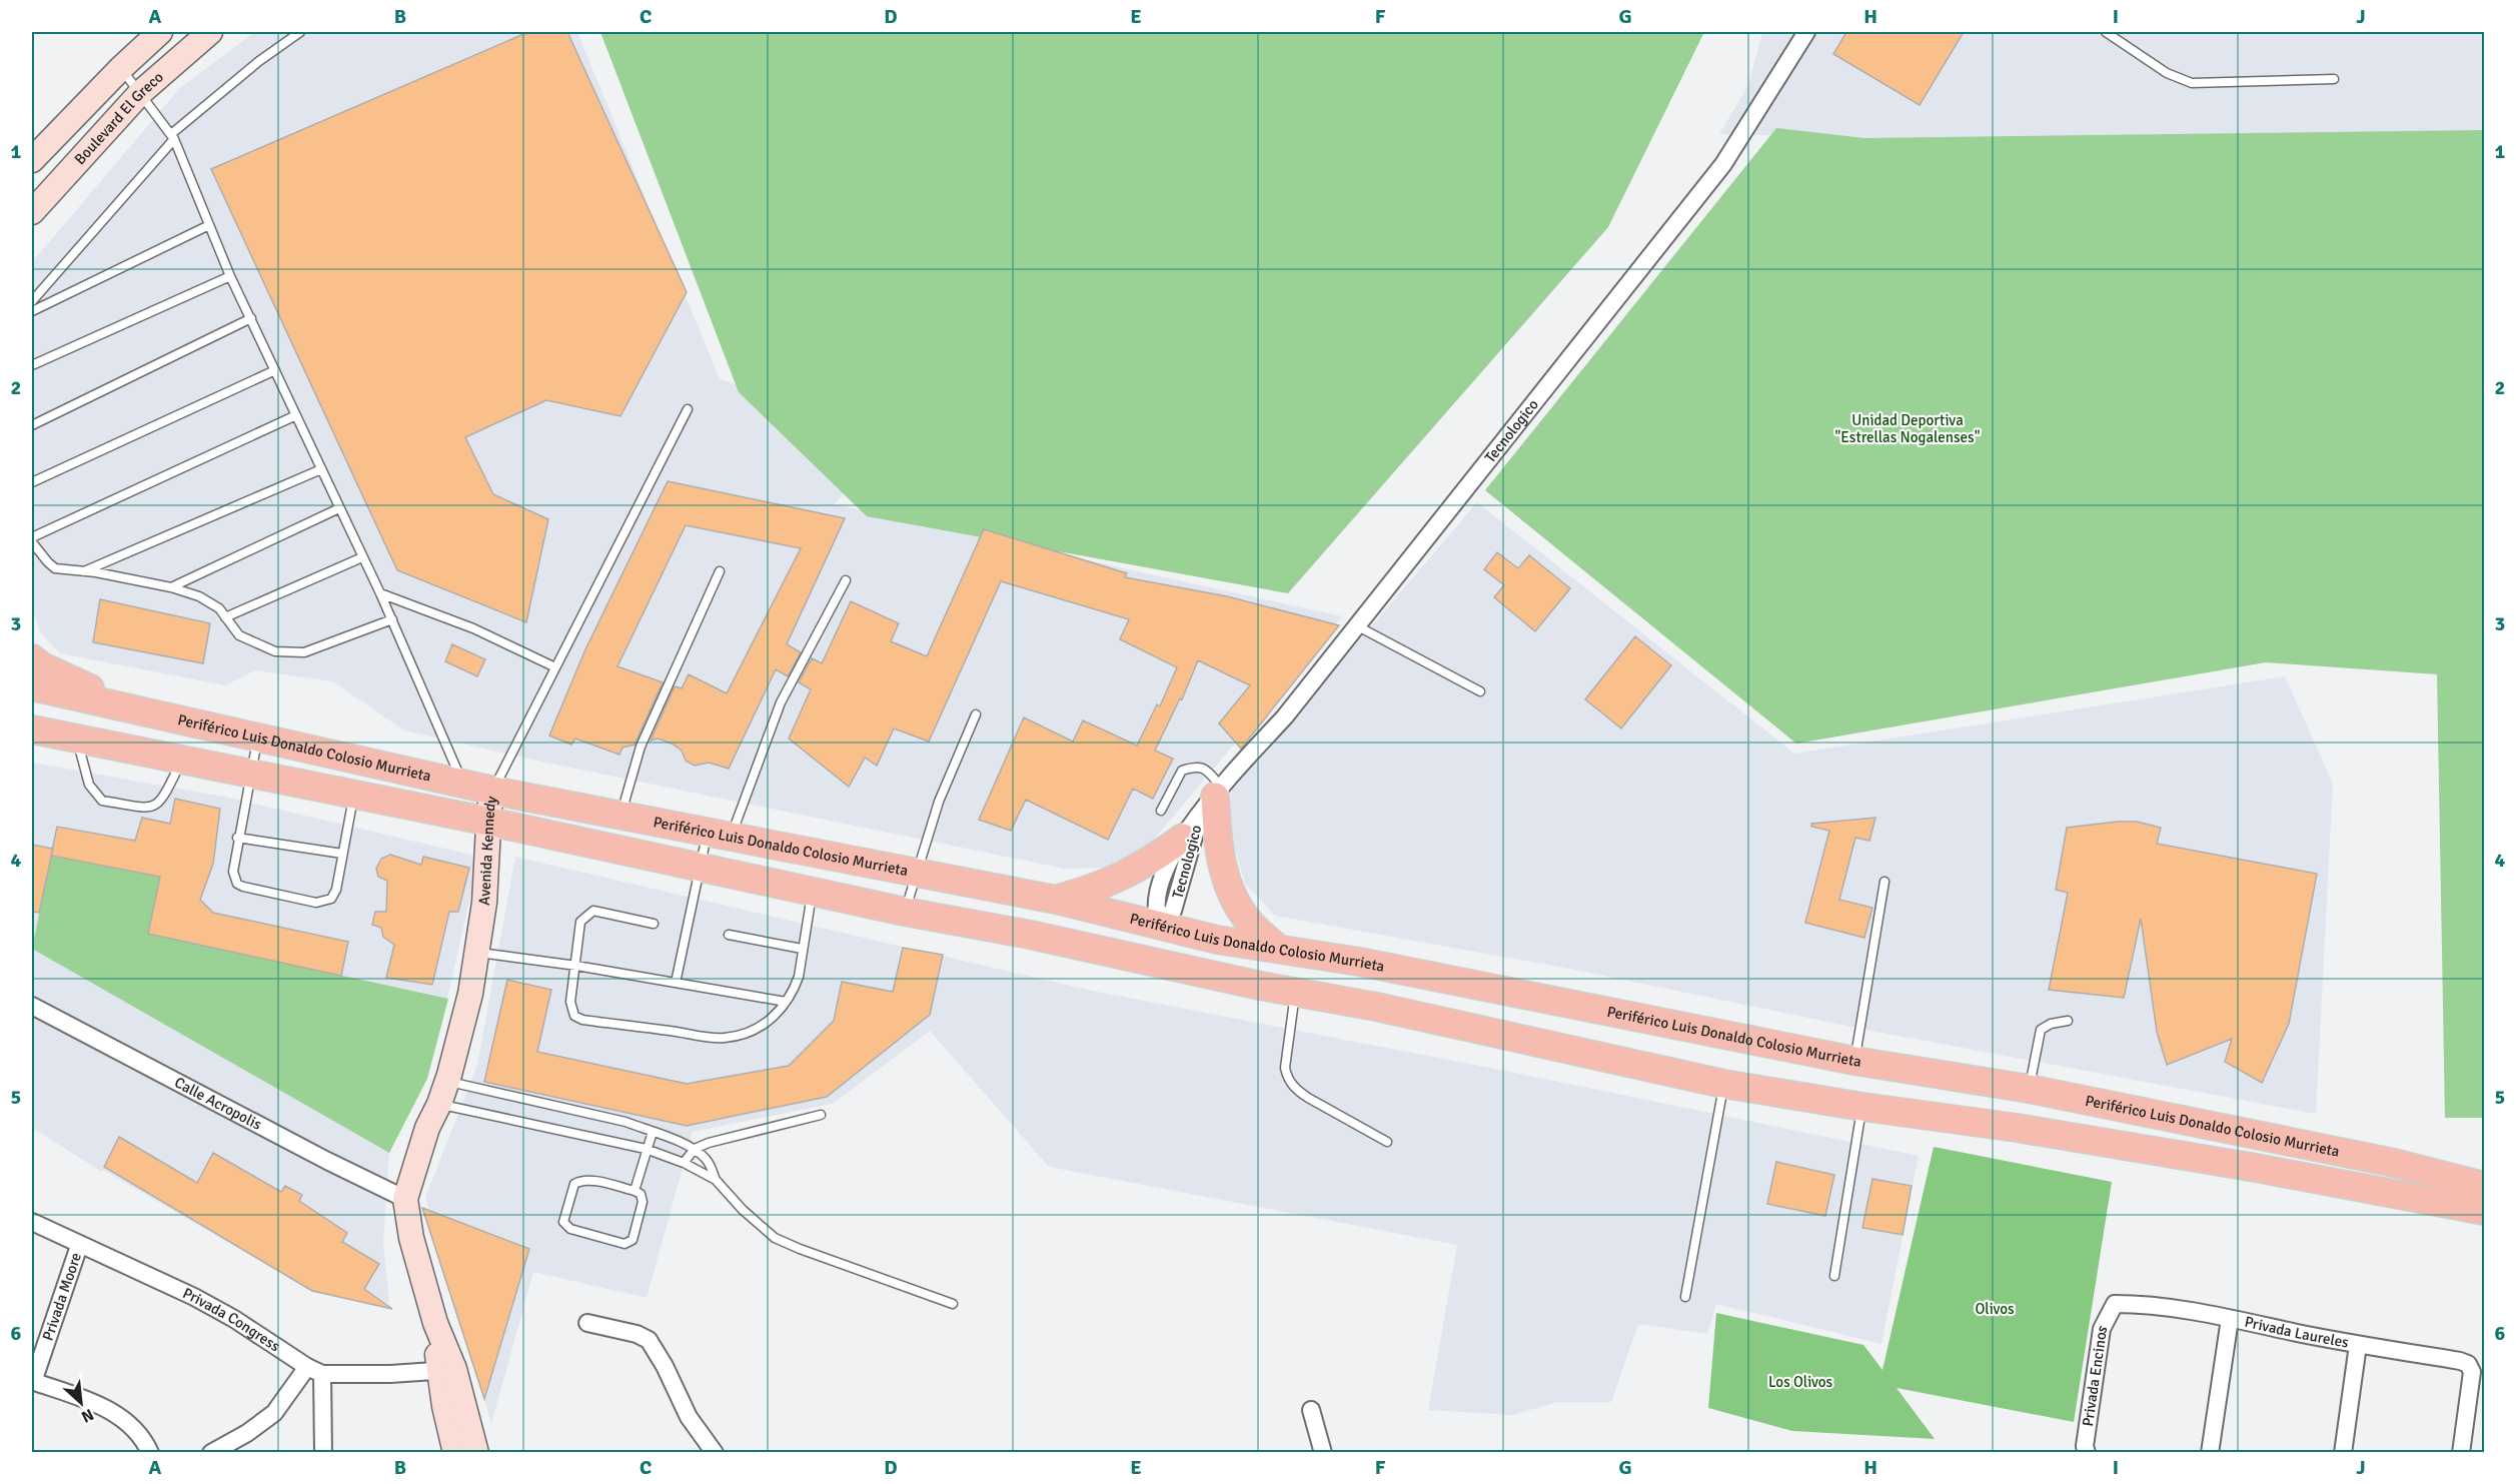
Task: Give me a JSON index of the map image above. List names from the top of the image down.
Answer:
{
  "streets": {
    "main road": ["Periférico Luis Donaldo Colosio Murrieta"],
    "street": [
      "Boulevard El Greco",
      "Tecnologico",
      "Avenida Kennedy",
      "Calle Acropolis",
      "Privada Moore",
      "Privada Congress",
      "Privada Laureles",
      "Privada Encinos"
    ]
  },
  "crossings": [
    ["Tecnologico", "Periférico Luis Donaldo Colosio Murrieta"],
    ["Periférico Luis Donaldo Colosio Murrieta", "Avenida Kennedy"],
    ["Avenida Kennedy", "Calle Acropolis"],
    ["Privada Moore", "Privada Congress"],
    ["Privada Laureles", "Privada Encinos"]
  ],
  "parks": ["Unidad Deportiva \"Estrellas Nogalenses\"", "Olivos", "Los Olivos"],
  "north": "bottom right",
  "grid": {
    "columns": [
      "A",
      "B",
      "C",
      "D",
      "E",
      "F",
      "G",
      "H",
      "I",
      "J"
    ],
    "rows": [
      "1",
      "2",
      "3",
      "4",
      "5",
      "6"
    ]
  }
}
